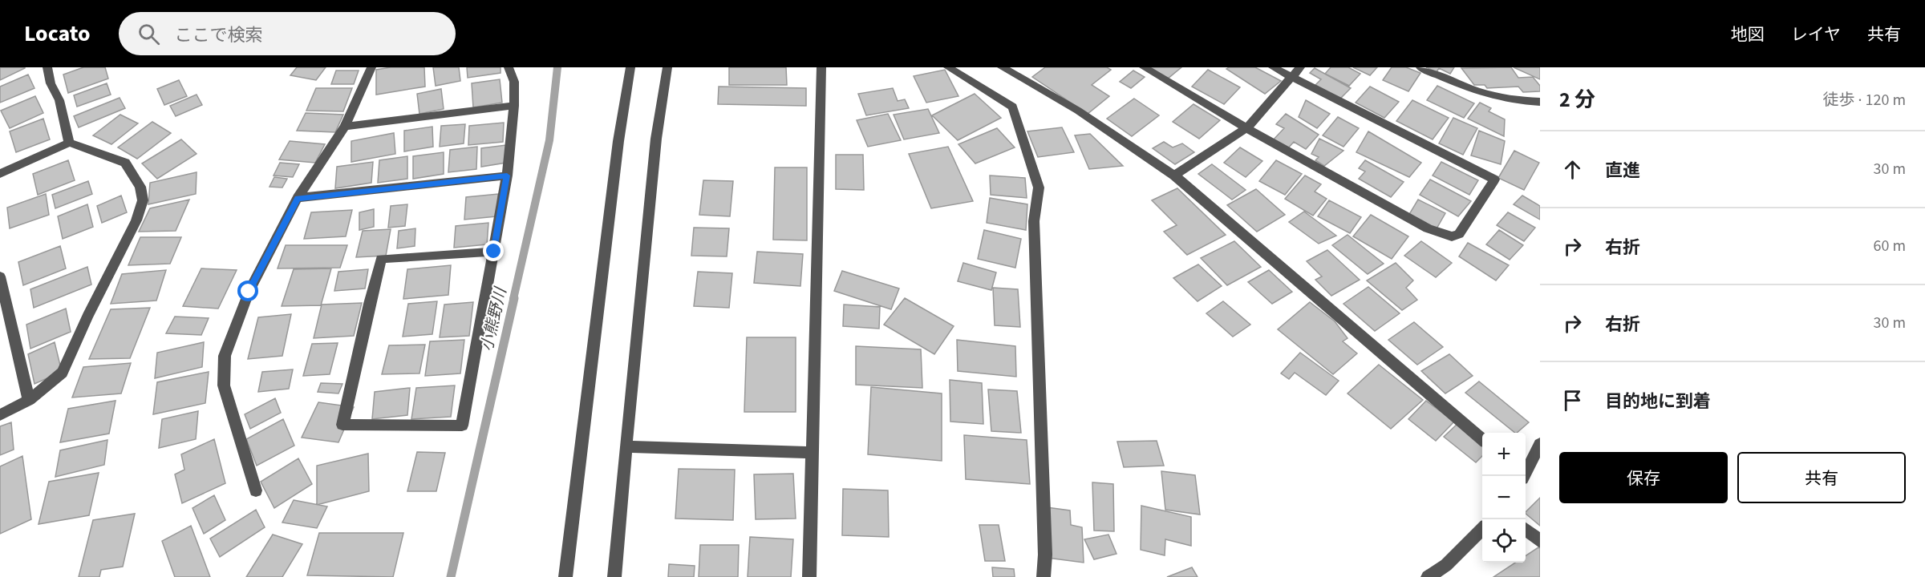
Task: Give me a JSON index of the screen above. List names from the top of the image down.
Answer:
{
  "water": ["小熊野川"],
  "page": {
    "header": "Locato",
    "search": "ここで検索",
    "nav": ["地図", "レイヤ", "共有"],
    "heading": ["2 分", "徒歩 · 120 m"],
    "list": [
      ["直進", "30 m"],
      ["右折", "60 m"],
      ["右折", "30 m"],
      "目的地に到着"
    ],
    "map_buttons": ["+", "−"],
    "buttons": ["保存", "共有"]
  }
}
